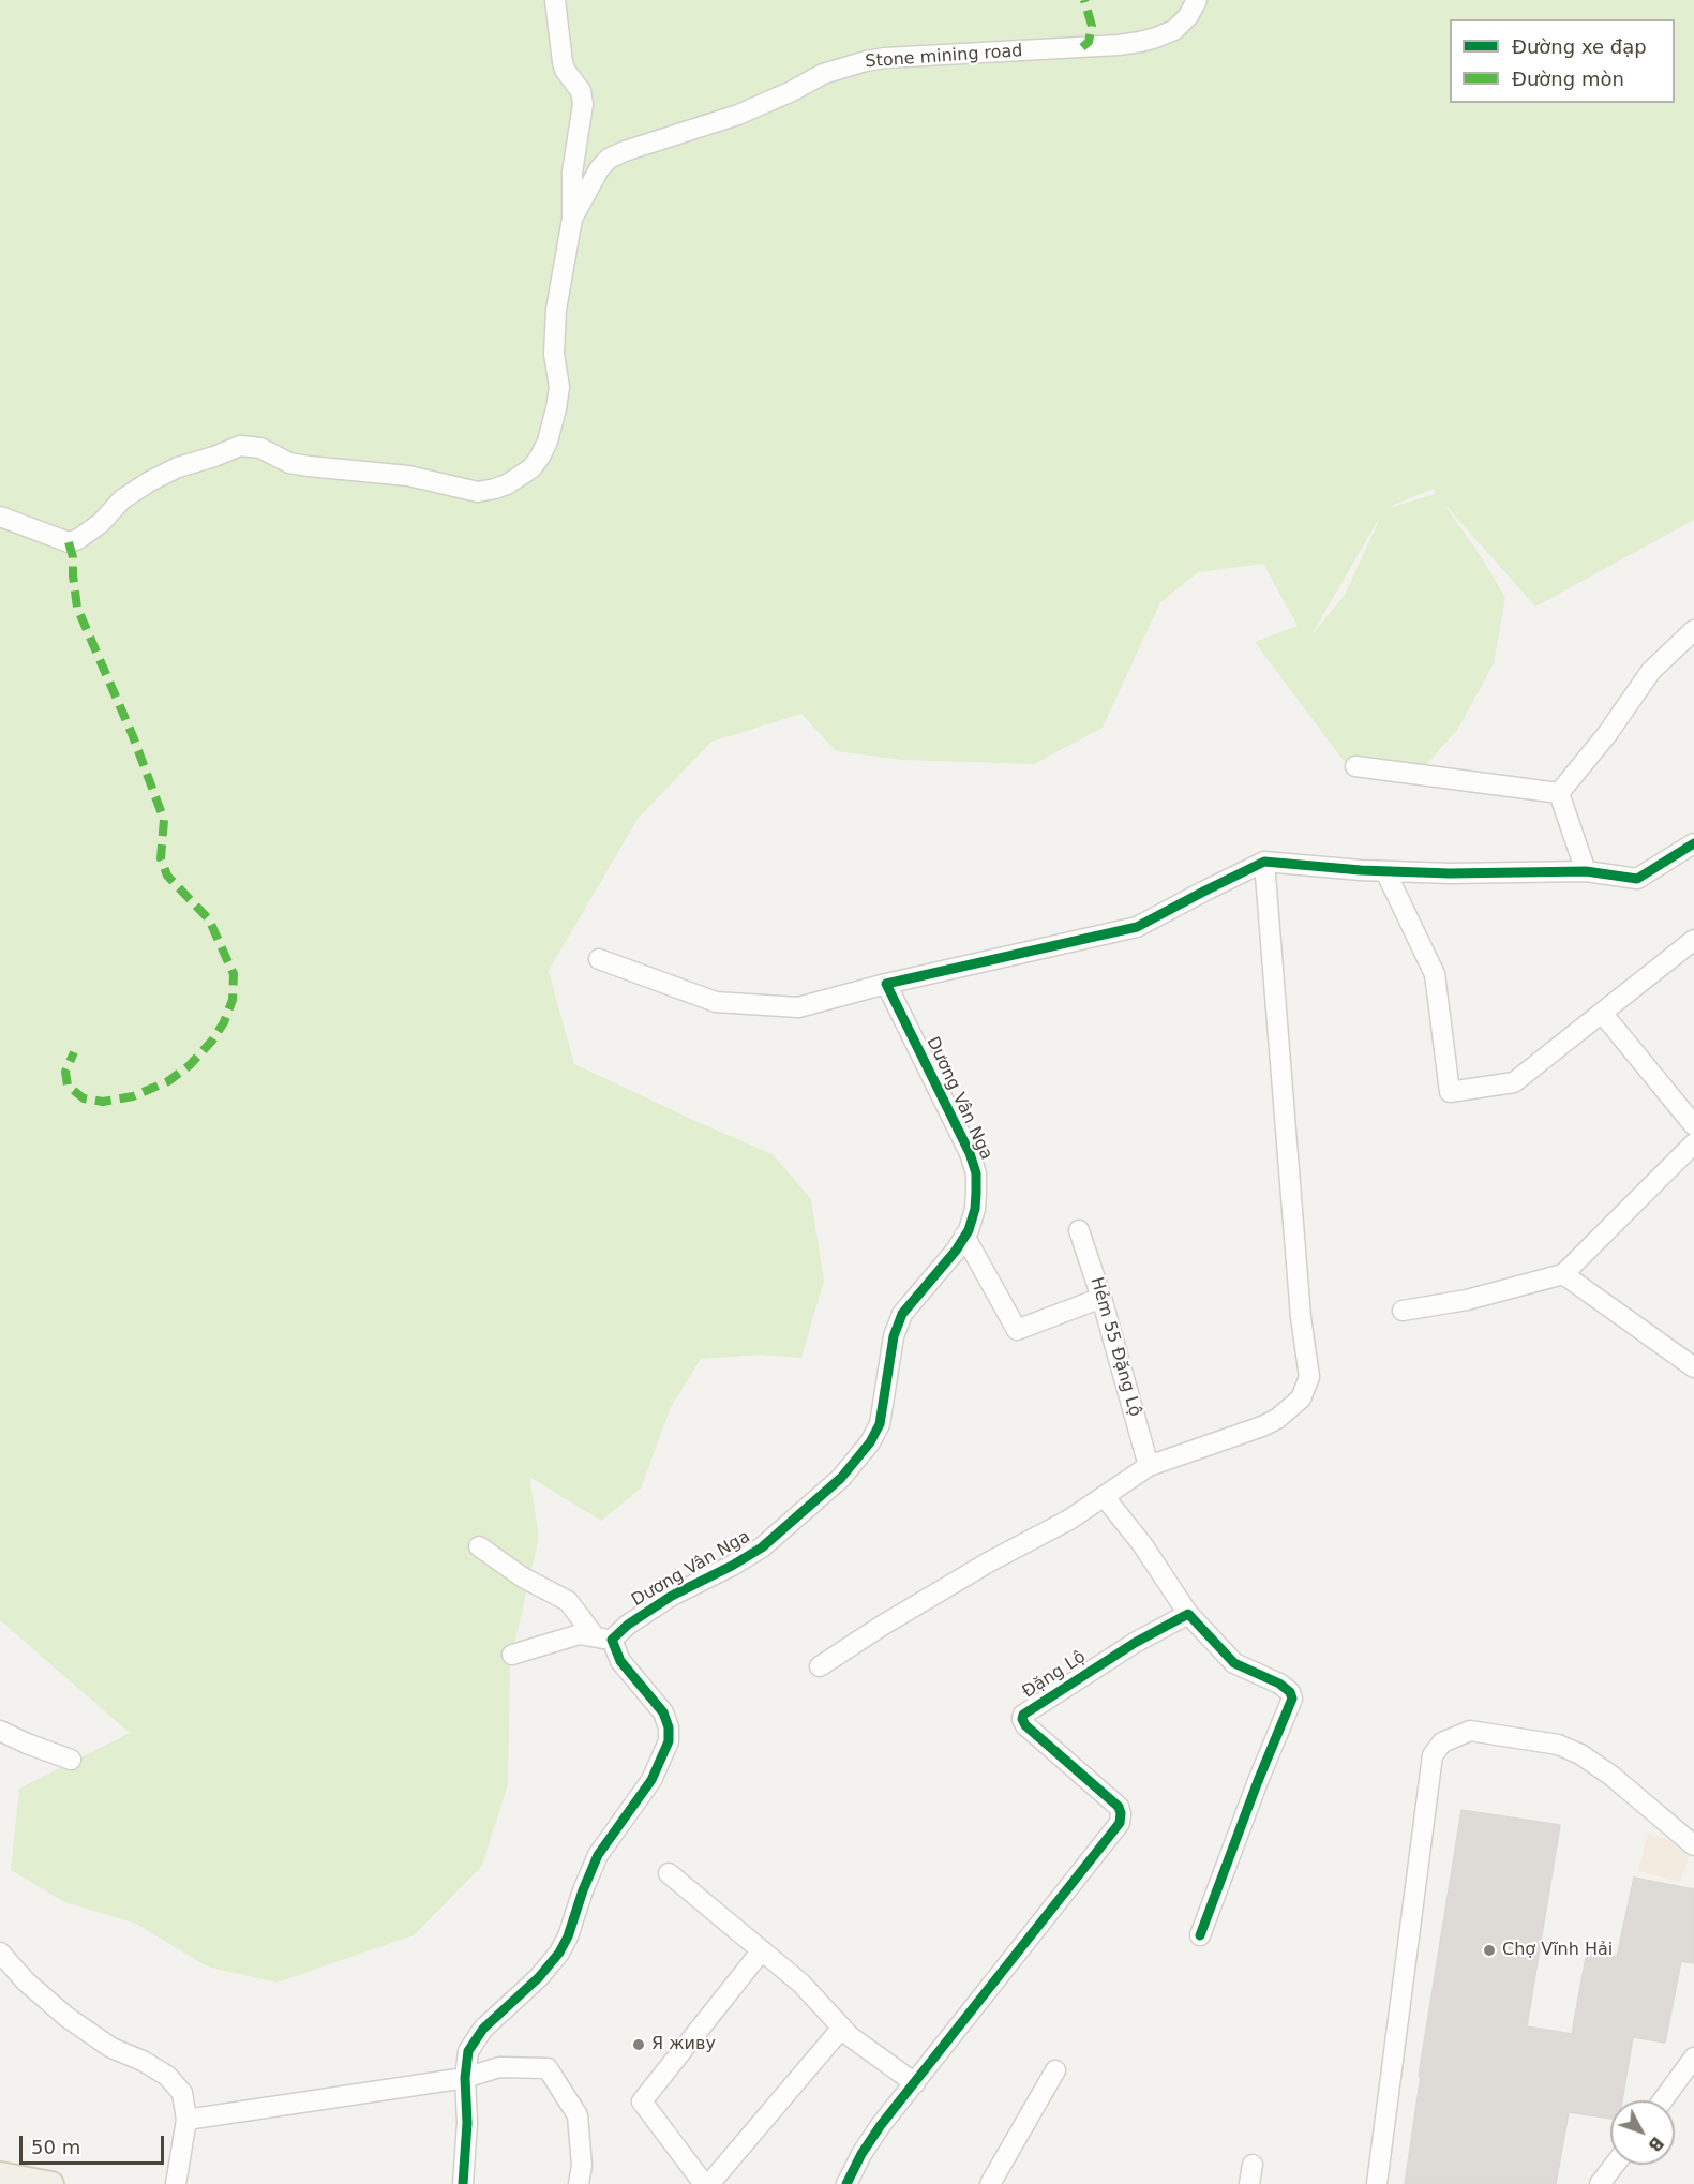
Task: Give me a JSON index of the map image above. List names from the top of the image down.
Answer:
{
  "streets": {
    "street": [
      "Stone mining road",
      "Dương Vân Nga",
      "Hẻm 55 Đặng Lộ",
      "Đặng Lộ"
    ]
  },
  "places": ["Chợ Vĩnh Hải", "Я живу"],
  "legend": ["Đường xe đạp", "Đường mòn"],
  "scale_bar": "50 m",
  "north": "bottom right"
}
